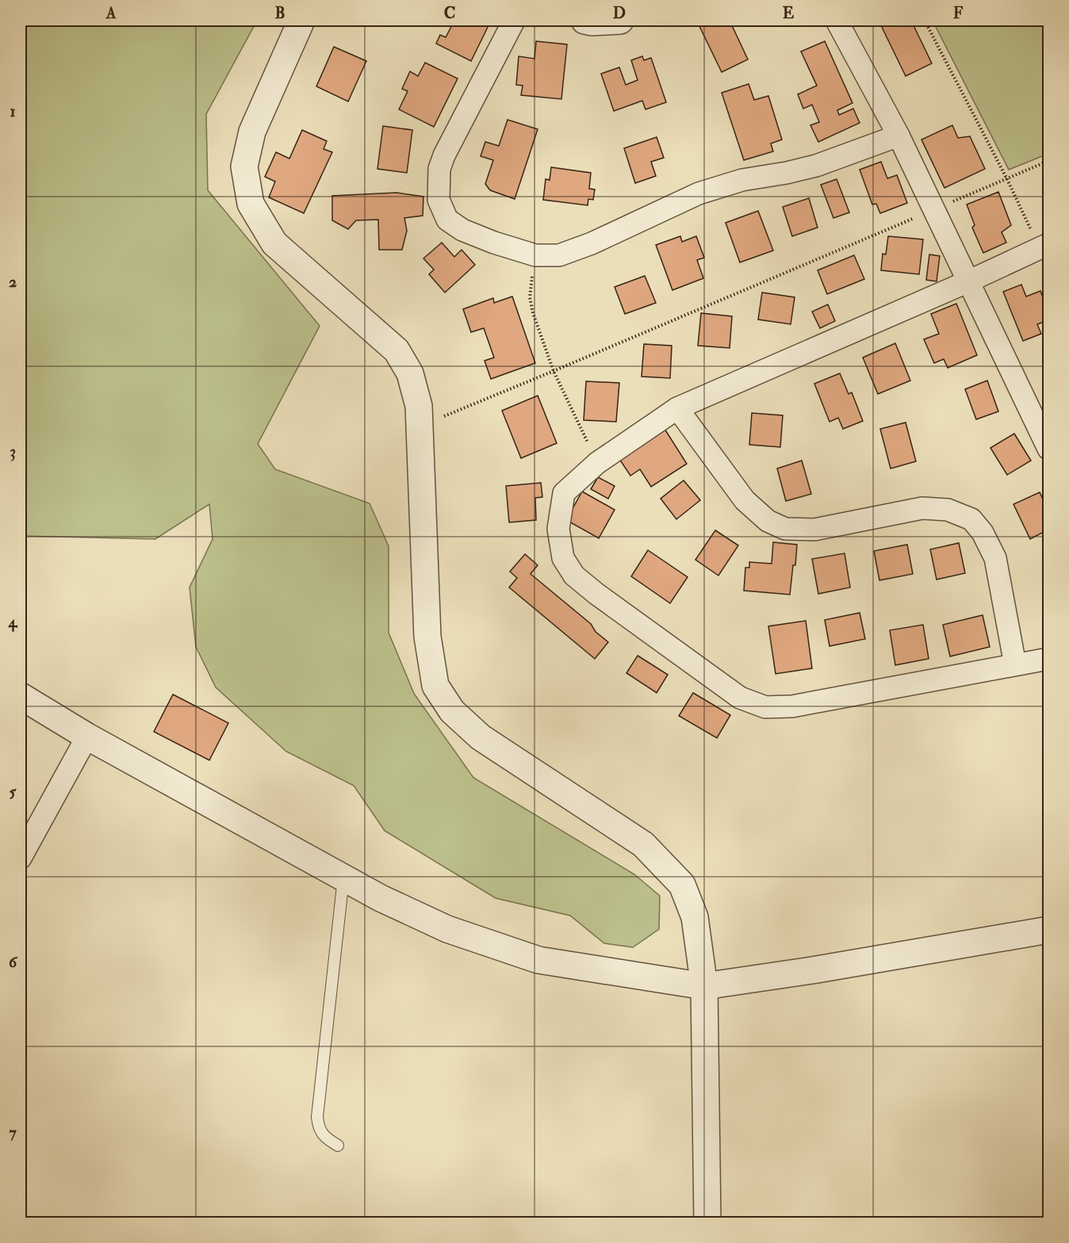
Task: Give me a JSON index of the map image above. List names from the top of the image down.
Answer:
{
  "grid": {
    "columns": [
      "A",
      "B",
      "C",
      "D",
      "E",
      "F"
    ],
    "rows": [
      "1",
      "2",
      "3",
      "4",
      "5",
      "6",
      "7"
    ]
  }
}
